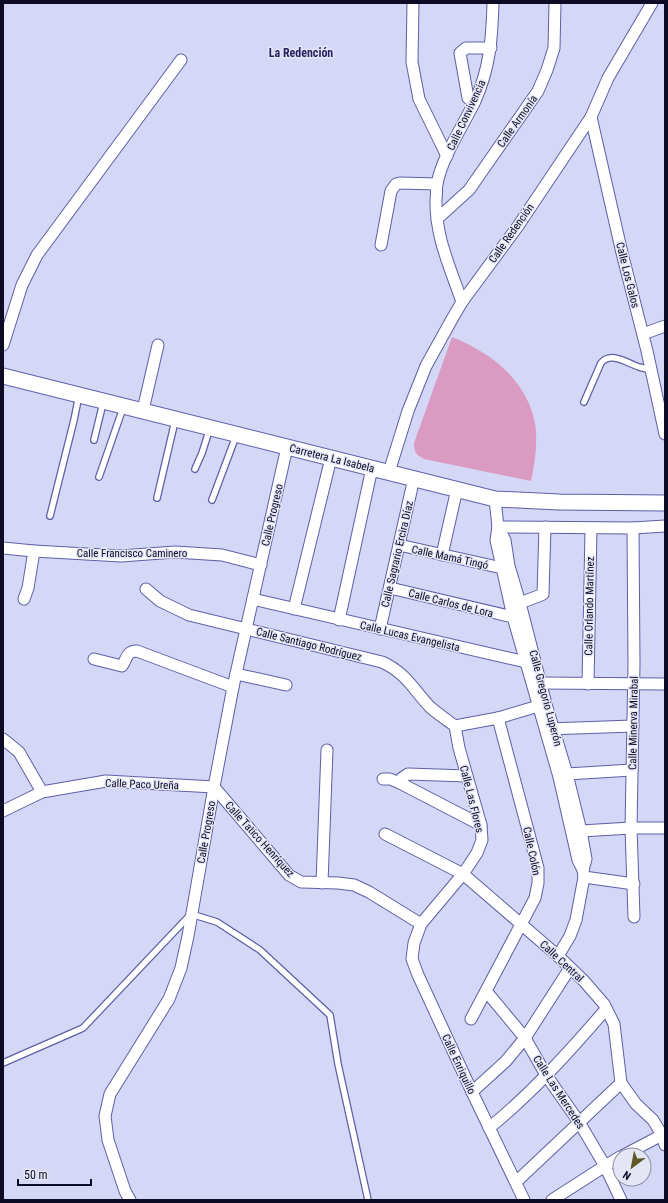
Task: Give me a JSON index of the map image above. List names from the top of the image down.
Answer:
{
  "streets": {
    "main road": ["Carretera La Isabela"],
    "street": [
      "Calle Convivencia",
      "Calle Armonía",
      "Calle Redención",
      "Calle Los Galos",
      "Calle Progreso",
      "Calle Francisco Caminero",
      "Calle Sagrario Ercira Díaz",
      "Calle Mamá Tingó",
      "Calle Carlos de Lora",
      "Calle Orlando Martínez",
      "Calle Lucas Evangelista",
      "Calle Santiago Rodríguez",
      "Calle Gregorio Luperón",
      "Calle Minerva Mirabal",
      "Calle Paco Ureña",
      "Calle Las Flores",
      "Calle Tatico Henríquez",
      "Calle Colón",
      "Calle Central",
      "Calle Enriquillo",
      "Calle Las Mercedes"
    ]
  },
  "crossings": [
    ["Calle Convivencia", "Calle Armonía"],
    ["Calle Convivencia", "Calle Redención"],
    ["Calle Redención", "Calle Los Galos"],
    ["Calle Redención", "Carretera La Isabela"],
    ["Carretera La Isabela", "Calle Progreso"],
    ["Carretera La Isabela", "Calle Sagrario Ercira Díaz"],
    ["Carretera La Isabela", "Calle Gregorio Luperón"],
    ["Calle Progreso", "Calle Francisco Caminero"],
    ["Calle Progreso", "Calle Lucas Evangelista"],
    ["Calle Progreso", "Calle Santiago Rodríguez"],
    ["Calle Progreso", "Calle Paco Ureña"],
    ["Calle Progreso", "Calle Tatico Henríquez"],
    ["Calle Sagrario Ercira Díaz", "Calle Mamá Tingó"],
    ["Calle Sagrario Ercira Díaz", "Calle Carlos de Lora"],
    ["Calle Sagrario Ercira Díaz", "Calle Lucas Evangelista"],
    ["Calle Mamá Tingó", "Calle Gregorio Luperón"],
    ["Calle Carlos de Lora", "Calle Gregorio Luperón"],
    ["Calle Lucas Evangelista", "Calle Gregorio Luperón"],
    ["Calle Santiago Rodríguez", "Calle Las Flores"],
    ["Calle Gregorio Luperón", "Calle Central"],
    ["Calle Paco Ureña", "Calle Tatico Henríquez"],
    ["Calle Las Flores", "Calle Tatico Henríquez"],
    ["Calle Las Flores", "Calle Central"],
    ["Calle Las Flores", "Calle Enriquillo"],
    ["Calle Tatico Henríquez", "Calle Enriquillo"],
    ["Calle Colón", "Calle Central"],
    ["Calle Colón", "Calle Las Mercedes"]
  ],
  "districts": ["La Redención"],
  "scale_bar": "50 m",
  "north": "bottom left"
}
